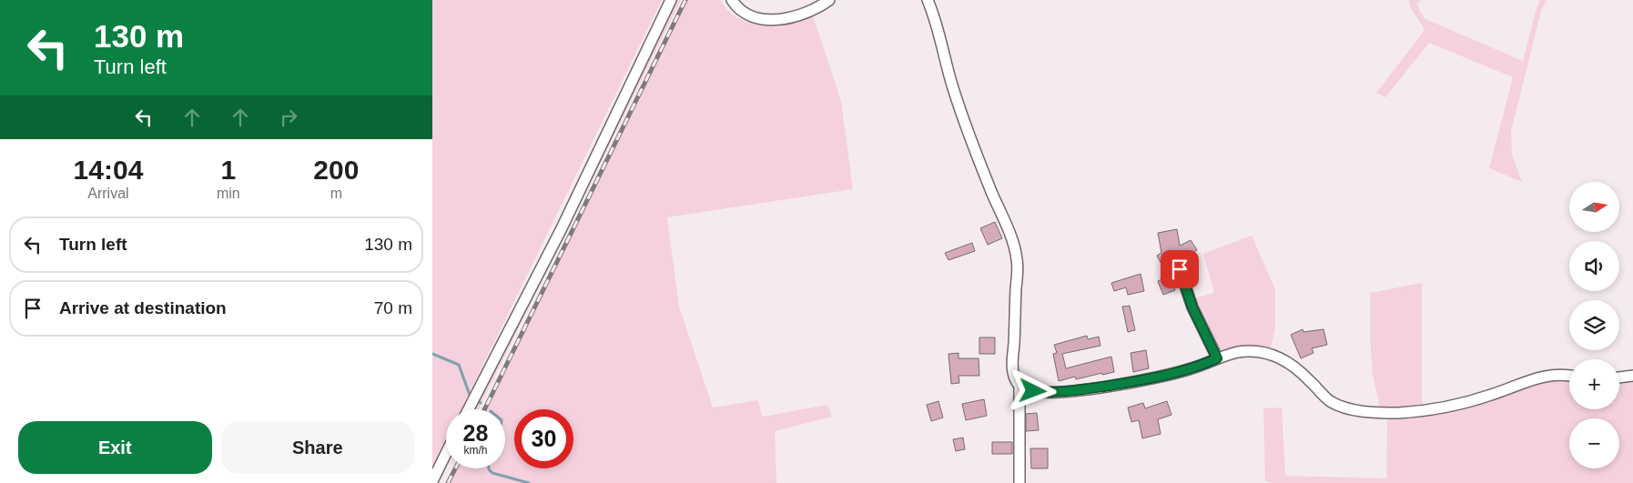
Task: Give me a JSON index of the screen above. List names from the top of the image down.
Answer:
{
  "north": "right",
  "page": {
    "turn": ["130 m", "Turn left"],
    "eta": [
      "14:04",
      "Arrival",
      "1",
      "min",
      "200",
      "m"
    ],
    "map_buttons": ["+", "−"],
    "list": [
      {
        "name": "Turn left",
        "value": "130 m"
      },
      {
        "name": "Arrive at destination",
        "value": "70 m"
      }
    ],
    "speed": "28 km/h",
    "limit": "30",
    "buttons": ["Exit", "Share"]
  }
}
